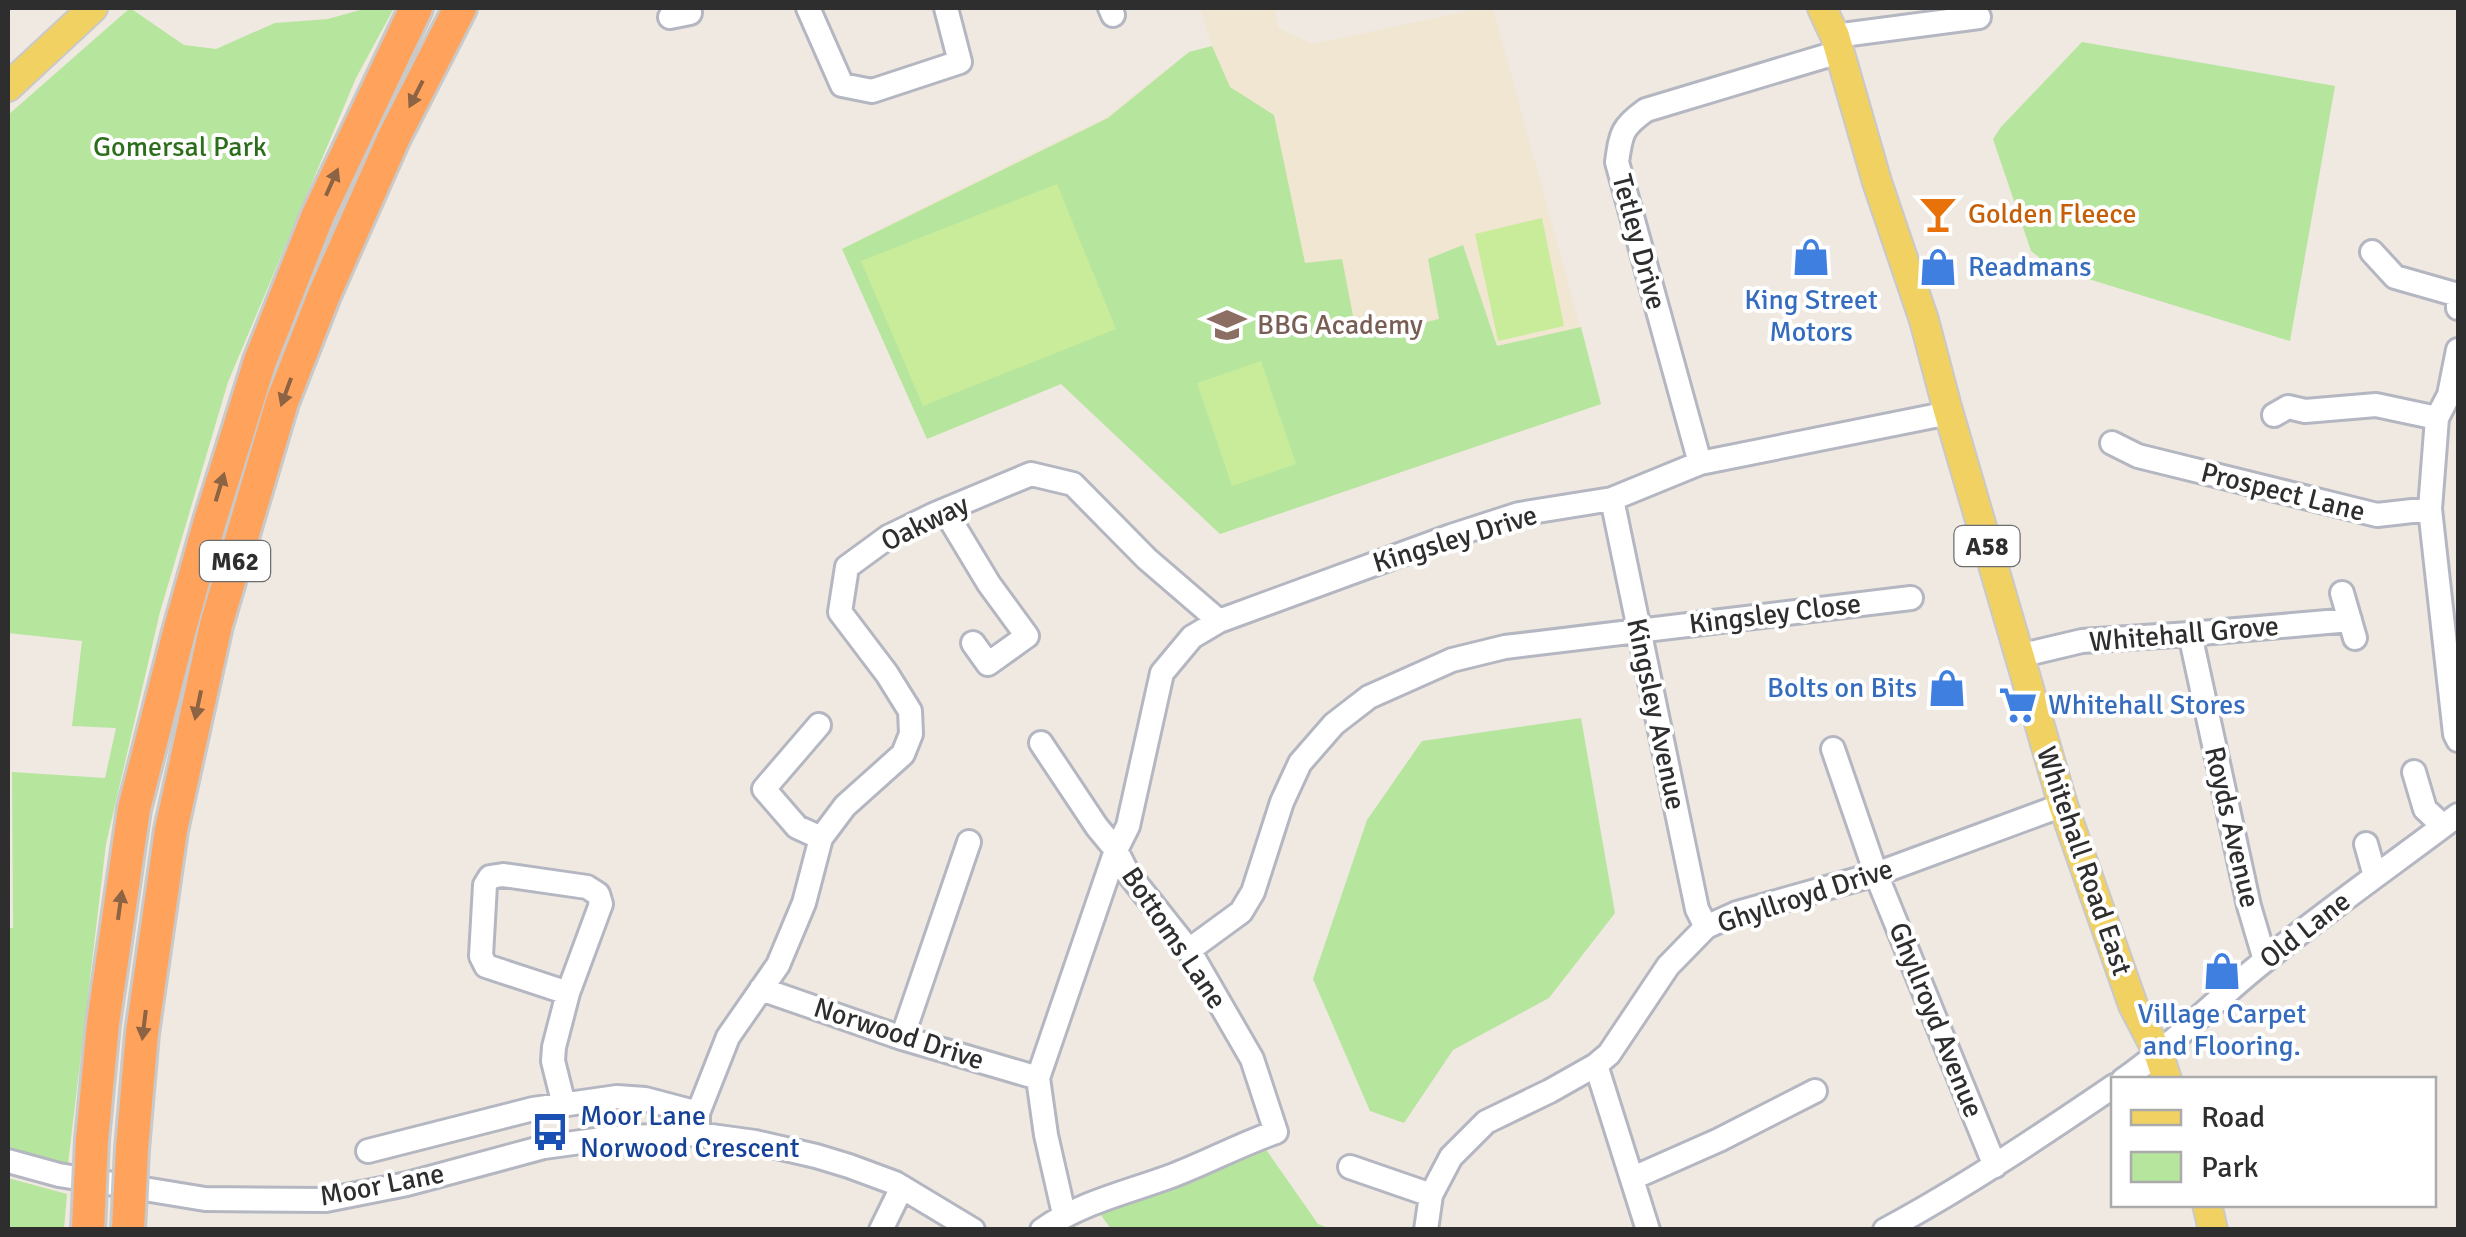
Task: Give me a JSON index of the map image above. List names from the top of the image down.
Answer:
{
  "streets": {
    "highway": ["M62"],
    "main road": ["A58", "Whitehall Road East"],
    "street": [
      "Tetley Drive",
      "Prospect Lane",
      "Oakway",
      "Kingsley Drive",
      "Kingsley Close",
      "Whitehall Grove",
      "Kingsley Avenue",
      "Royds Avenue",
      "Ghyllroyd Drive",
      "Old Lane",
      "Bottoms Lane",
      "Ghyllroyd Avenue",
      "Norwood Drive",
      "Moor Lane"
    ]
  },
  "crossings": [
    ["Tetley Drive", "Kingsley Drive"],
    ["Tetley Drive", "Whitehall Road East"],
    ["Oakway", "Kingsley Drive"],
    ["Kingsley Drive", "Kingsley Avenue"],
    ["Kingsley Drive", "Whitehall Road East"],
    ["Kingsley Drive", "Bottoms Lane"],
    ["Kingsley Drive", "Norwood Drive"],
    ["Kingsley Close", "Kingsley Avenue"],
    ["Kingsley Close", "Bottoms Lane"],
    ["Whitehall Grove", "Royds Avenue"],
    ["Whitehall Grove", "Whitehall Road East"],
    ["Kingsley Avenue", "Ghyllroyd Drive"],
    ["Royds Avenue", "Old Lane"],
    ["Whitehall Road East", "Ghyllroyd Drive"],
    ["Whitehall Road East", "Old Lane"],
    ["Ghyllroyd Drive", "Ghyllroyd Avenue"]
  ],
  "parks": ["Gomersal Park"],
  "places": {
    "bar": ["Golden Fleece"],
    "shop": [
      "King Street Motors",
      "Readmans",
      "Bolts on Bits",
      "Village Carpet and Flooring."
    ],
    "school or university": ["BBG Academy"],
    "supermarket": ["Whitehall Stores"],
    "bus stop": ["Moor Lane Norwood Crescent"]
  },
  "legend": ["Road", "Park"]
}
